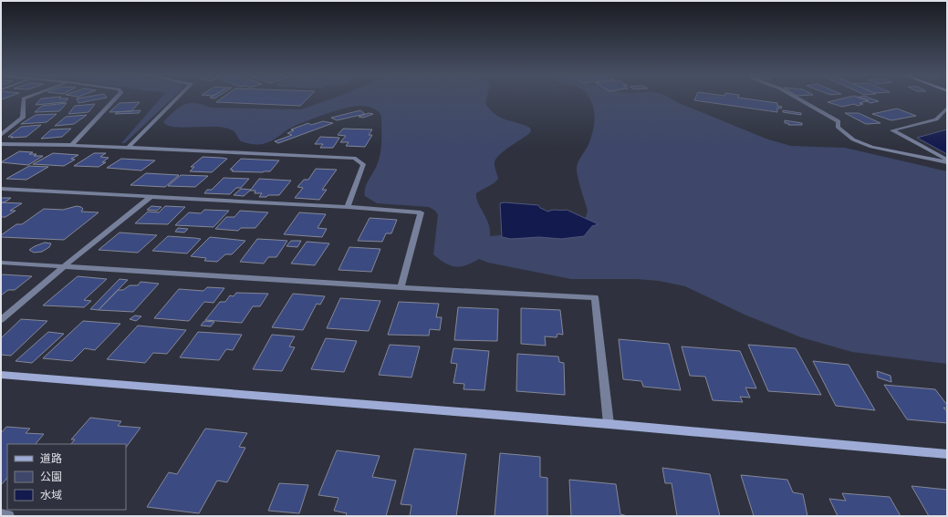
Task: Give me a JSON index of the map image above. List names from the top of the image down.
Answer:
{
  "legend": ["道路", "公園", "水域"]
}
